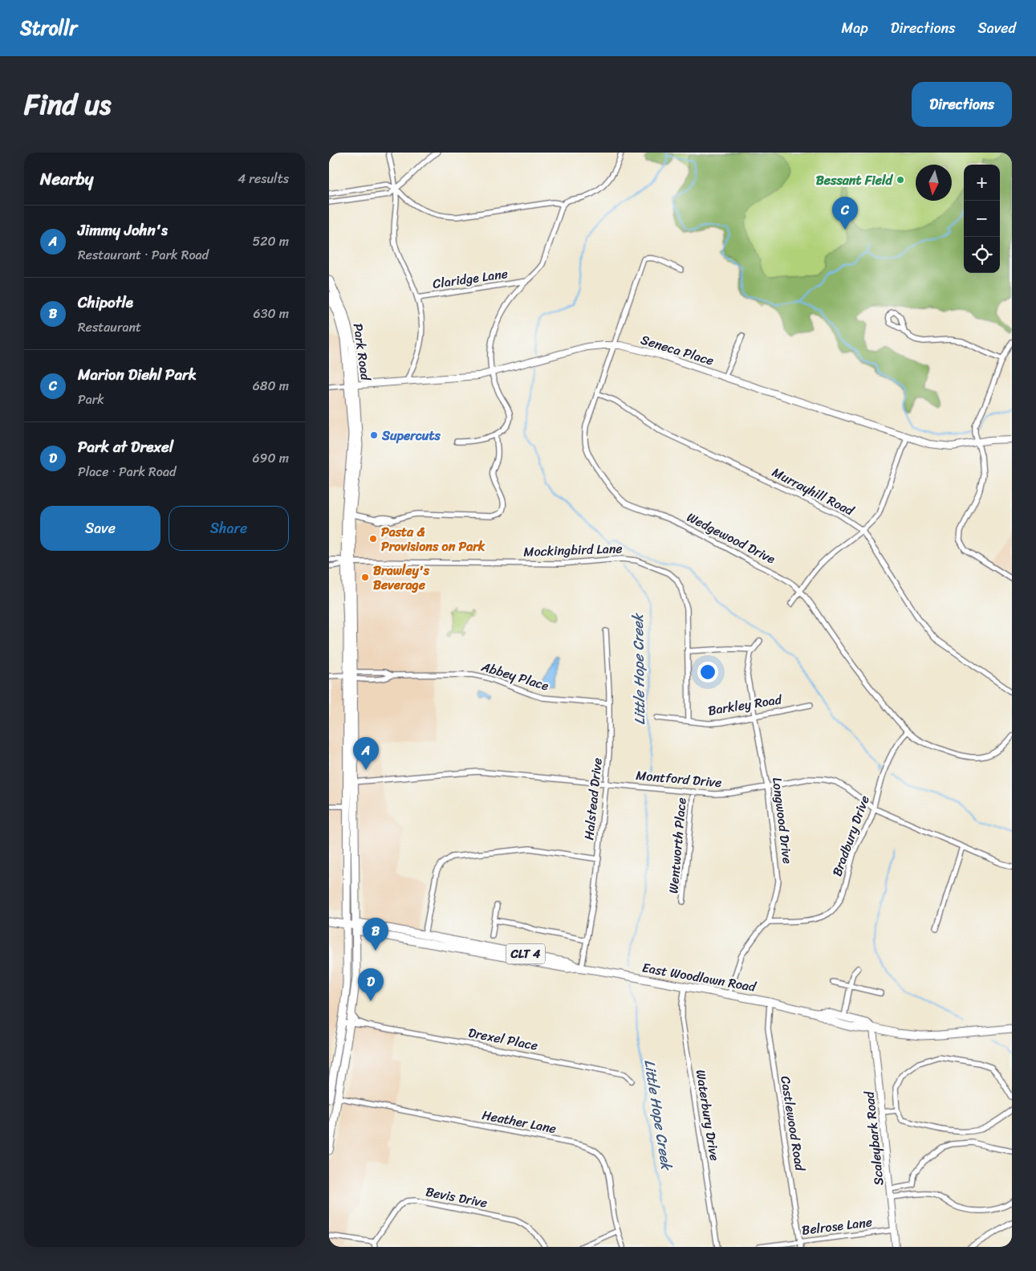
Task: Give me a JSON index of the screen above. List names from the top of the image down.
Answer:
{
  "streets": {
    "main road": ["Park Road", "CLT 4", "East Woodlawn Road"],
    "street": [
      "Claridge Lane",
      "Seneca Place",
      "Murrayhill Road",
      "Wedgewood Drive",
      "Mockingbird Lane",
      "Abbey Place",
      "Barkley Road",
      "Montford Drive",
      "Halstead Drive",
      "Longwood Drive",
      "Bradbury Drive",
      "Wentworth Place",
      "Drexel Place",
      "Waterbury Drive",
      "Heather Lane",
      "Castlewood Road",
      "Scaleybark Road",
      "Bevis Drive",
      "Belrose Lane"
    ]
  },
  "crossings": [
    ["Seneca Place", "Park Road"],
    ["Seneca Place", "Wedgewood Drive"],
    ["Park Road", "Mockingbird Lane"],
    ["Park Road", "Abbey Place"],
    ["Park Road", "Montford Drive"],
    ["Park Road", "East Woodlawn Road"],
    ["Park Road", "Drexel Place"],
    ["Park Road", "Heather Lane"],
    ["Murrayhill Road", "Wedgewood Drive"],
    ["Wedgewood Drive", "Bradbury Drive"],
    ["Mockingbird Lane", "Barkley Road"],
    ["Abbey Place", "Halstead Drive"],
    ["Barkley Road", "Longwood Drive"],
    ["Montford Drive", "Halstead Drive"],
    ["Montford Drive", "Longwood Drive"],
    ["Montford Drive", "Bradbury Drive"],
    ["Montford Drive", "Wentworth Place"],
    ["Halstead Drive", "East Woodlawn Road"],
    ["Longwood Drive", "Bradbury Drive"],
    ["East Woodlawn Road", "Waterbury Drive"],
    ["East Woodlawn Road", "Castlewood Road"],
    ["East Woodlawn Road", "Scaleybark Road"],
    ["Castlewood Road", "Belrose Lane"],
    ["Scaleybark Road", "Belrose Lane"]
  ],
  "water": ["Little Hope Creek"],
  "places": [
    "Bessant Field",
    "Supercuts",
    "Pasta & Provisions on Park",
    "Brawley's Beverage"
  ],
  "north": "bottom",
  "page": {
    "header": "Strollr",
    "nav": ["Map", "Directions", "Saved"],
    "title": "Find us",
    "buttons": [
      "Directions",
      ["Save", "Share"]
    ],
    "heading": ["Nearby", "4 results"],
    "map_buttons": ["+", "−"],
    "pins": [
      "C",
      "A",
      "B",
      "D"
    ],
    "list": [
      {
        "mark": "A",
        "name": "Jimmy John's",
        "note": "Restaurant · Park Road",
        "value": "520 m"
      },
      {
        "mark": "B",
        "name": "Chipotle",
        "note": "Restaurant",
        "value": "630 m"
      },
      {
        "mark": "C",
        "name": "Marion Diehl Park",
        "note": "Park",
        "value": "680 m"
      },
      {
        "mark": "D",
        "name": "Park at Drexel",
        "note": "Place · Park Road",
        "value": "690 m"
      }
    ]
  }
}
